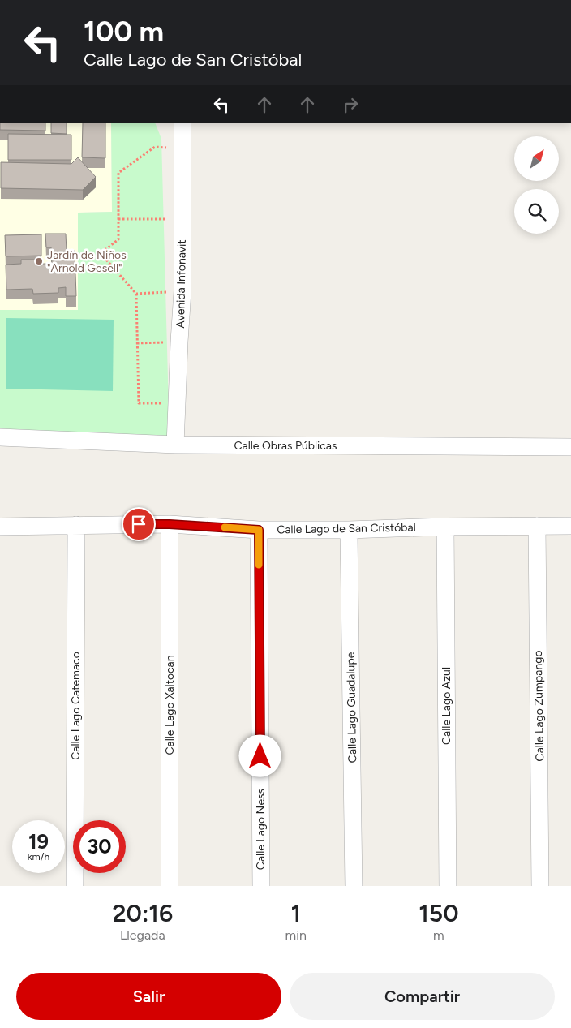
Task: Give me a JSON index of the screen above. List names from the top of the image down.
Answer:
{
  "streets": {
    "street": [
      "Avenida Infonavit",
      "Calle Obras Públicas",
      "Calle Lago de San Cristóbal",
      "Calle Lago Xaltocan",
      "Calle Lago Catemaco",
      "Calle Lago Azul",
      "Calle Lago Zumpango",
      "Calle Lago Guadalupe",
      "Calle Lago Ness"
    ]
  },
  "crossings": [
    ["Avenida Infonavit", "Calle Obras Públicas"],
    ["Calle Lago de San Cristóbal", "Calle Lago Xaltocan"],
    ["Calle Lago de San Cristóbal", "Calle Lago Catemaco"],
    ["Calle Lago de San Cristóbal", "Calle Lago Azul"],
    ["Calle Lago de San Cristóbal", "Calle Lago Zumpango"],
    ["Calle Lago de San Cristóbal", "Calle Lago Guadalupe"],
    ["Calle Lago de San Cristóbal", "Calle Lago Ness"]
  ],
  "places": ["Jardín de Niños \"Arnold Gesell\""],
  "north": "top right",
  "page": {
    "turn": ["100 m", "Calle Lago de San Cristóbal"],
    "speed": "19 km/h",
    "limit": "30",
    "eta": [
      "20:16",
      "Llegada",
      "1",
      "min",
      "150",
      "m"
    ],
    "buttons": ["Salir", "Compartir"]
  }
}
